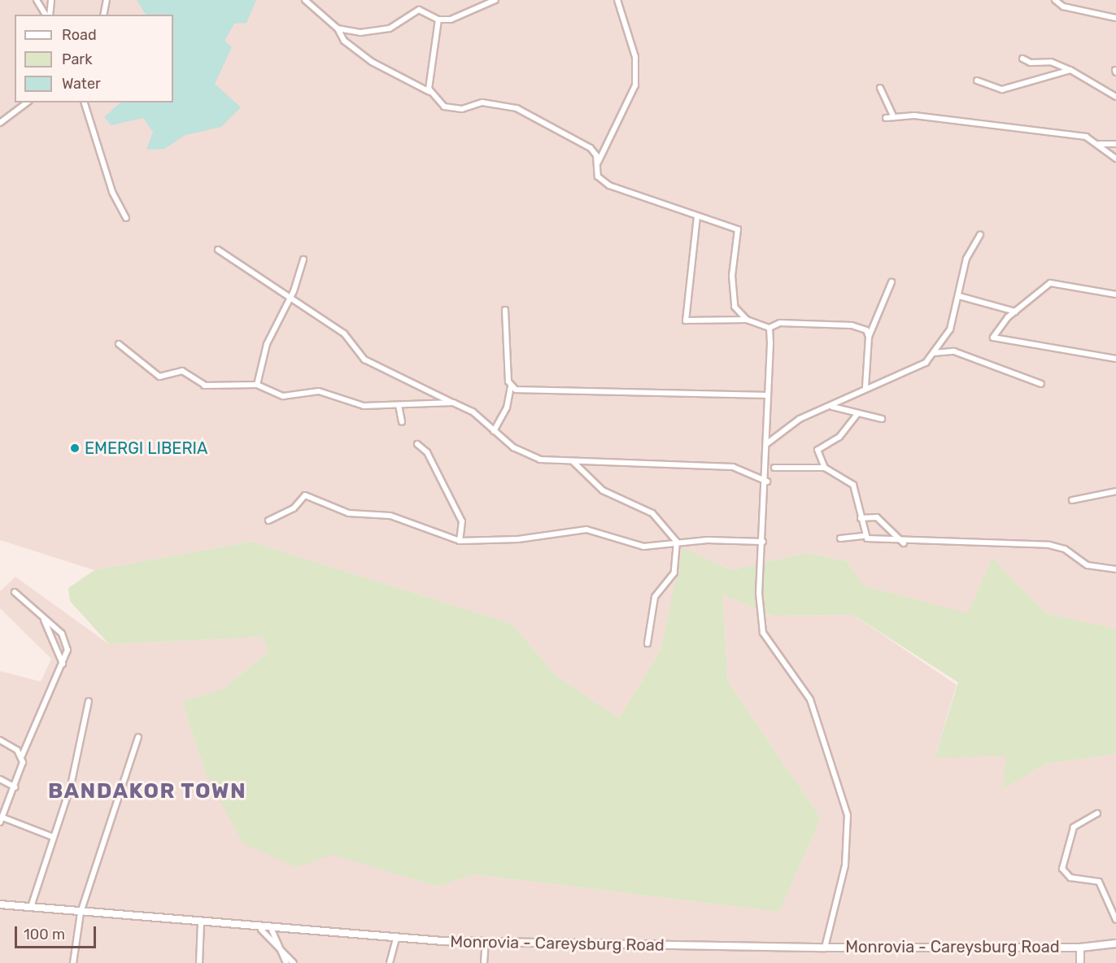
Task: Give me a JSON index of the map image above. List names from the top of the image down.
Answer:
{
  "streets": {
    "main road": ["Monrovia - Careysburg Road"]
  },
  "districts": ["BANDAKOR TOWN"],
  "places": ["EMERGI LIBERIA"],
  "legend": ["Road", "Park", "Water"],
  "scale_bar": "100 m"
}
